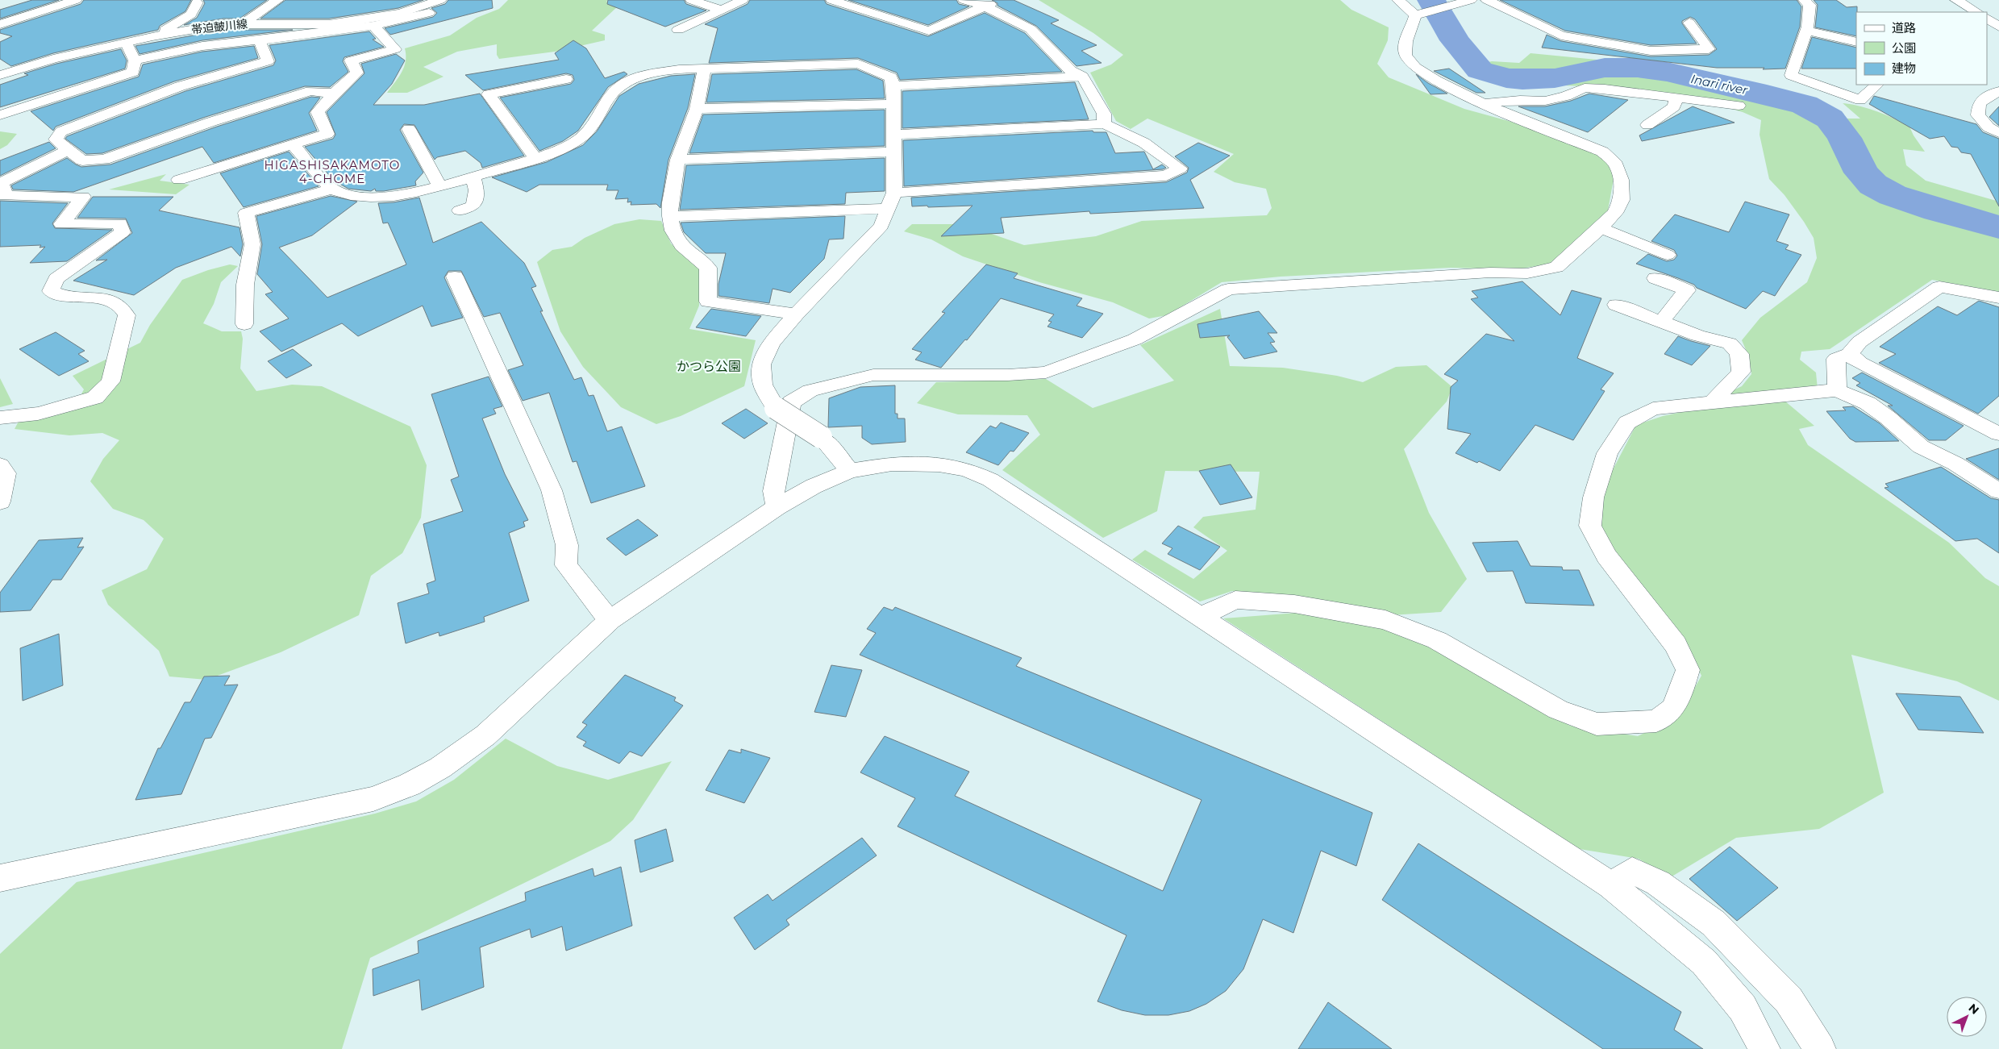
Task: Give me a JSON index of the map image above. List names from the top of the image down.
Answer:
{
  "streets": {
    "street": ["帯迫皷川線"]
  },
  "districts": ["HIGASHISAKAMOTO 4-CHOME"],
  "water": ["Inari river"],
  "parks": ["かつら公園"],
  "legend": ["道路", "公園", "建物"],
  "north": "top right"
}
